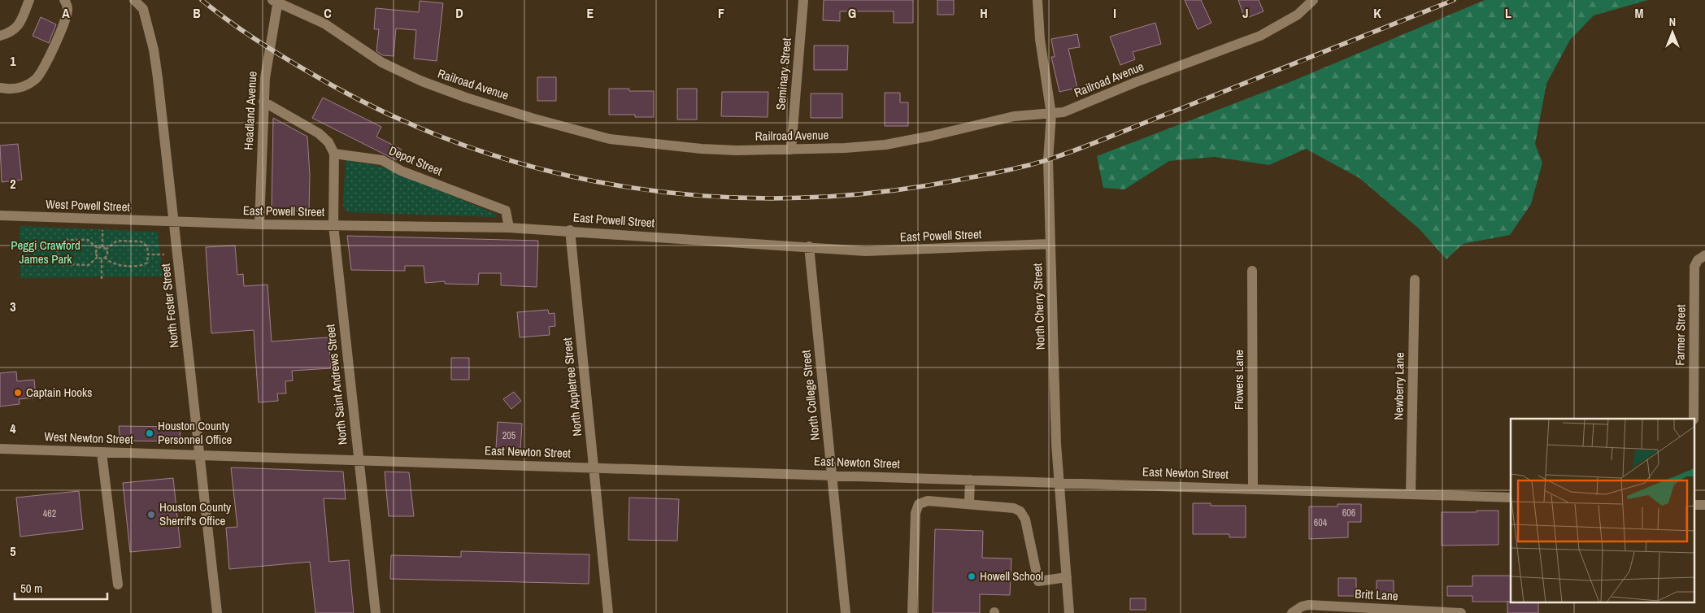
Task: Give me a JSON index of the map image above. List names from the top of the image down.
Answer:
{
  "streets": {
    "street": [
      "Seminary Street",
      "Railroad Avenue",
      "Headland Avenue",
      "Depot Street",
      "West Powell Street",
      "East Powell Street",
      "North Foster Street",
      "North Cherry Street",
      "Farmer Street",
      "Flowers Lane",
      "North Saint Andrews Street",
      "Newberry Lane",
      "North Appletree Street",
      "North College Street",
      "West Newton Street",
      "East Newton Street",
      "Britt Lane"
    ]
  },
  "crossings": [
    ["Seminary Street", "Railroad Avenue"],
    ["Railroad Avenue", "Headland Avenue"],
    ["Railroad Avenue", "North Cherry Street"],
    ["Headland Avenue", "East Powell Street"],
    ["Depot Street", "East Powell Street"],
    ["Depot Street", "North Saint Andrews Street"],
    ["West Powell Street", "East Powell Street"],
    ["West Powell Street", "North Foster Street"],
    ["East Powell Street", "North Foster Street"],
    ["East Powell Street", "North Cherry Street"],
    ["East Powell Street", "North Saint Andrews Street"],
    ["East Powell Street", "North Appletree Street"],
    ["East Powell Street", "North College Street"],
    ["North Foster Street", "West Newton Street"],
    ["North Foster Street", "East Newton Street"],
    ["North Cherry Street", "East Newton Street"],
    ["Flowers Lane", "East Newton Street"],
    ["North Saint Andrews Street", "East Newton Street"],
    ["Newberry Lane", "East Newton Street"],
    ["North Appletree Street", "East Newton Street"],
    ["North College Street", "East Newton Street"],
    ["West Newton Street", "East Newton Street"]
  ],
  "parks": ["Peggi Crawford James Park"],
  "places": [
    "Captain Hooks",
    "Houston County Personnel Office",
    "Houston County Sherrif's Office",
    "Howell School"
  ],
  "house_numbers": [
    "205",
    "606",
    "462",
    "604"
  ],
  "scale_bar": "50 m",
  "north": "top",
  "grid": {
    "columns": [
      "A",
      "B",
      "C",
      "D",
      "E",
      "F",
      "G",
      "H",
      "I",
      "J",
      "K",
      "L",
      "M"
    ],
    "rows": [
      "1",
      "2",
      "3",
      "4",
      "5"
    ]
  }
}
